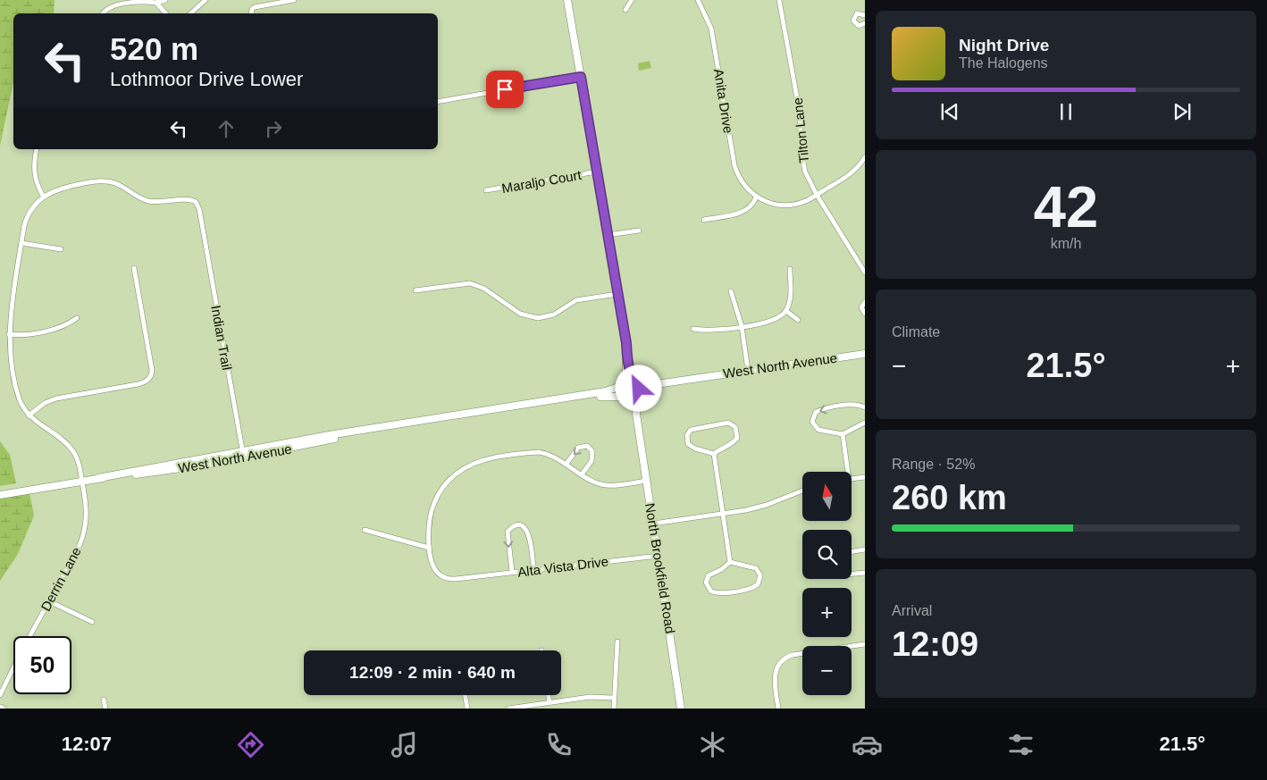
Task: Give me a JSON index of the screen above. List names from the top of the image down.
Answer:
{
  "streets": {
    "main road": ["West North Avenue", "North Brookfield Road"],
    "street": [
      "Anita Drive",
      "Tilton Lane",
      "Maraljo Court",
      "Indian Trail",
      "Alta Vista Drive",
      "Derrin Lane"
    ]
  },
  "crossings": [
    ["Indian Trail", "West North Avenue"],
    ["West North Avenue", "North Brookfield Road"],
    ["West North Avenue", "Derrin Lane"],
    ["Alta Vista Drive", "North Brookfield Road"]
  ],
  "north": "top",
  "page": {
    "turn": ["520 m", "Lothmoor Drive Lower"],
    "song": ["Night Drive", "The Halogens"],
    "tile": [
      ["42", "km/h"],
      "Climate",
      ["Range · 52%", "260 km"],
      ["Arrival", "12:09"]
    ],
    "heat": ["−", "21.5°", "+"],
    "map_buttons": ["+", "−"],
    "limit": "50",
    "trip": "12:09 · 2 min · 640 m",
    "tabs": ["12:07", "21.5°"]
  }
}
